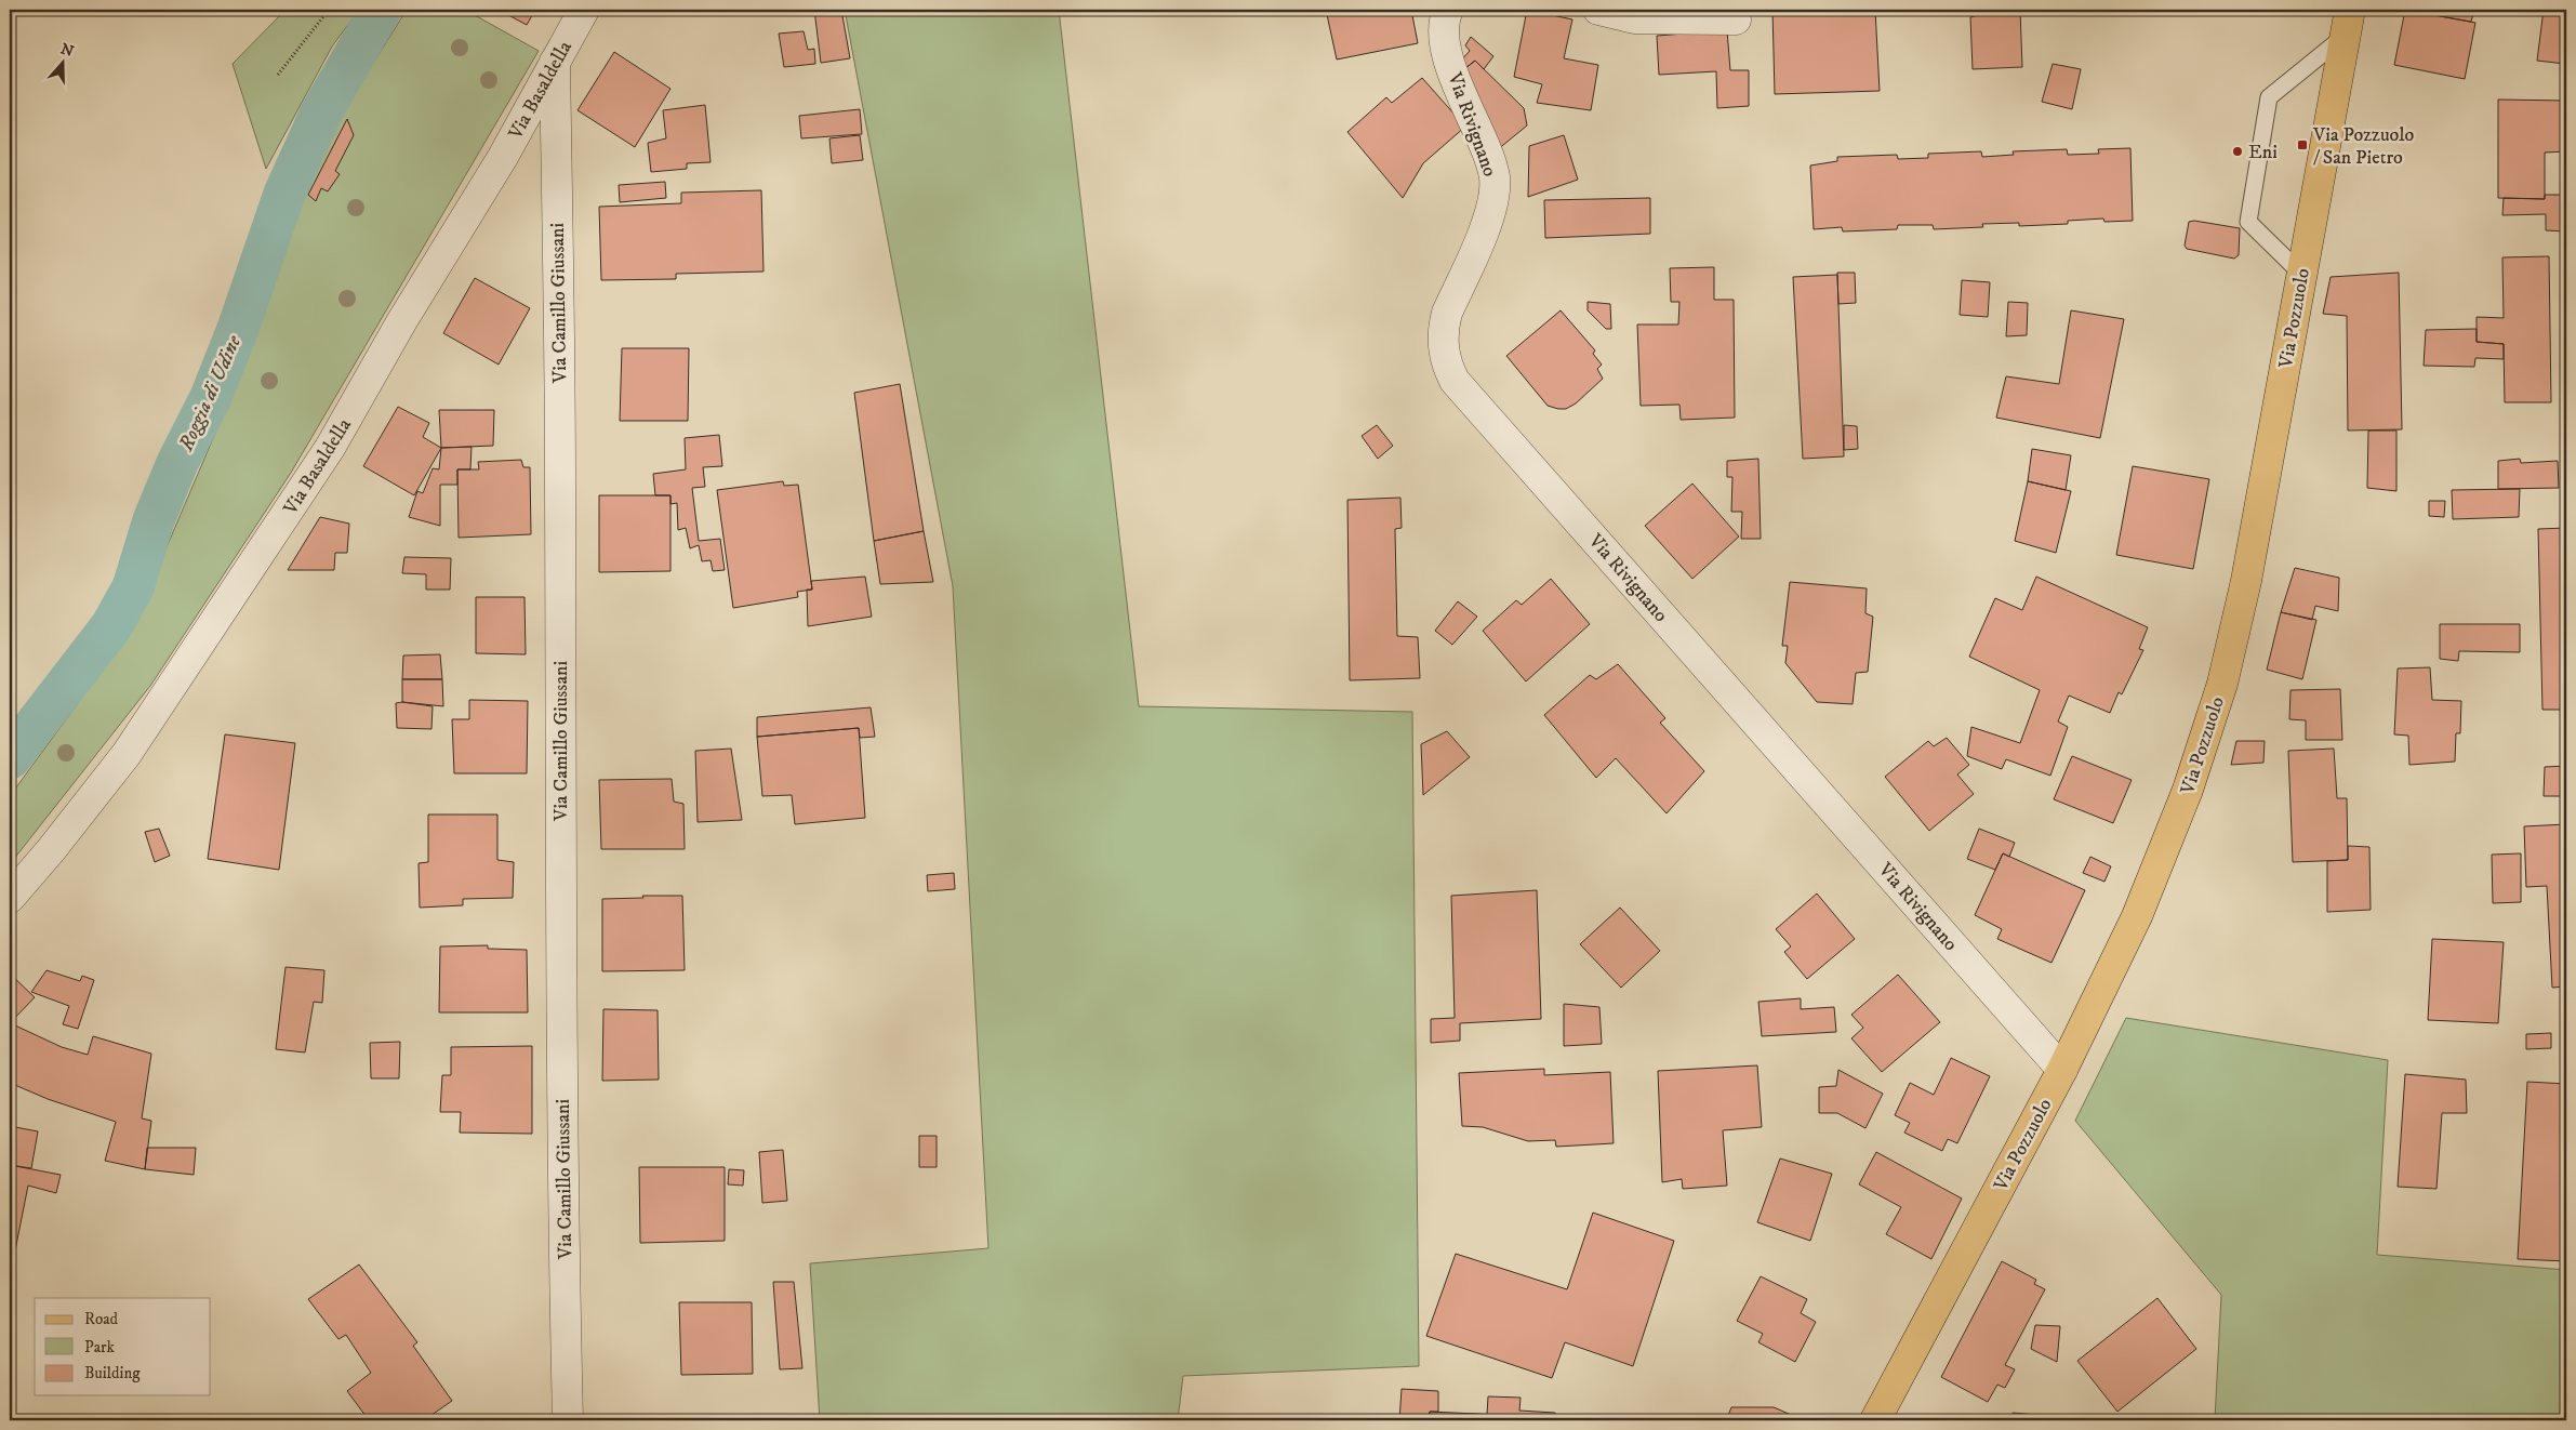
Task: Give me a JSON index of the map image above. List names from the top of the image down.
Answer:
{
  "streets": {
    "main road": ["Via Pozzuolo"],
    "street": ["Via Basaldella", "Via Rivignano", "Via Camillo Giussani"]
  },
  "crossings": [
    ["Via Basaldella", "Via Camillo Giussani"],
    ["Via Rivignano", "Via Pozzuolo"]
  ],
  "water": ["Roggia di Udine"],
  "places": {
    "transit": ["Via Pozzuolo / San Pietro"],
    "other": ["Eni"]
  },
  "legend": ["Road", "Park", "Building"],
  "north": "top"
}
